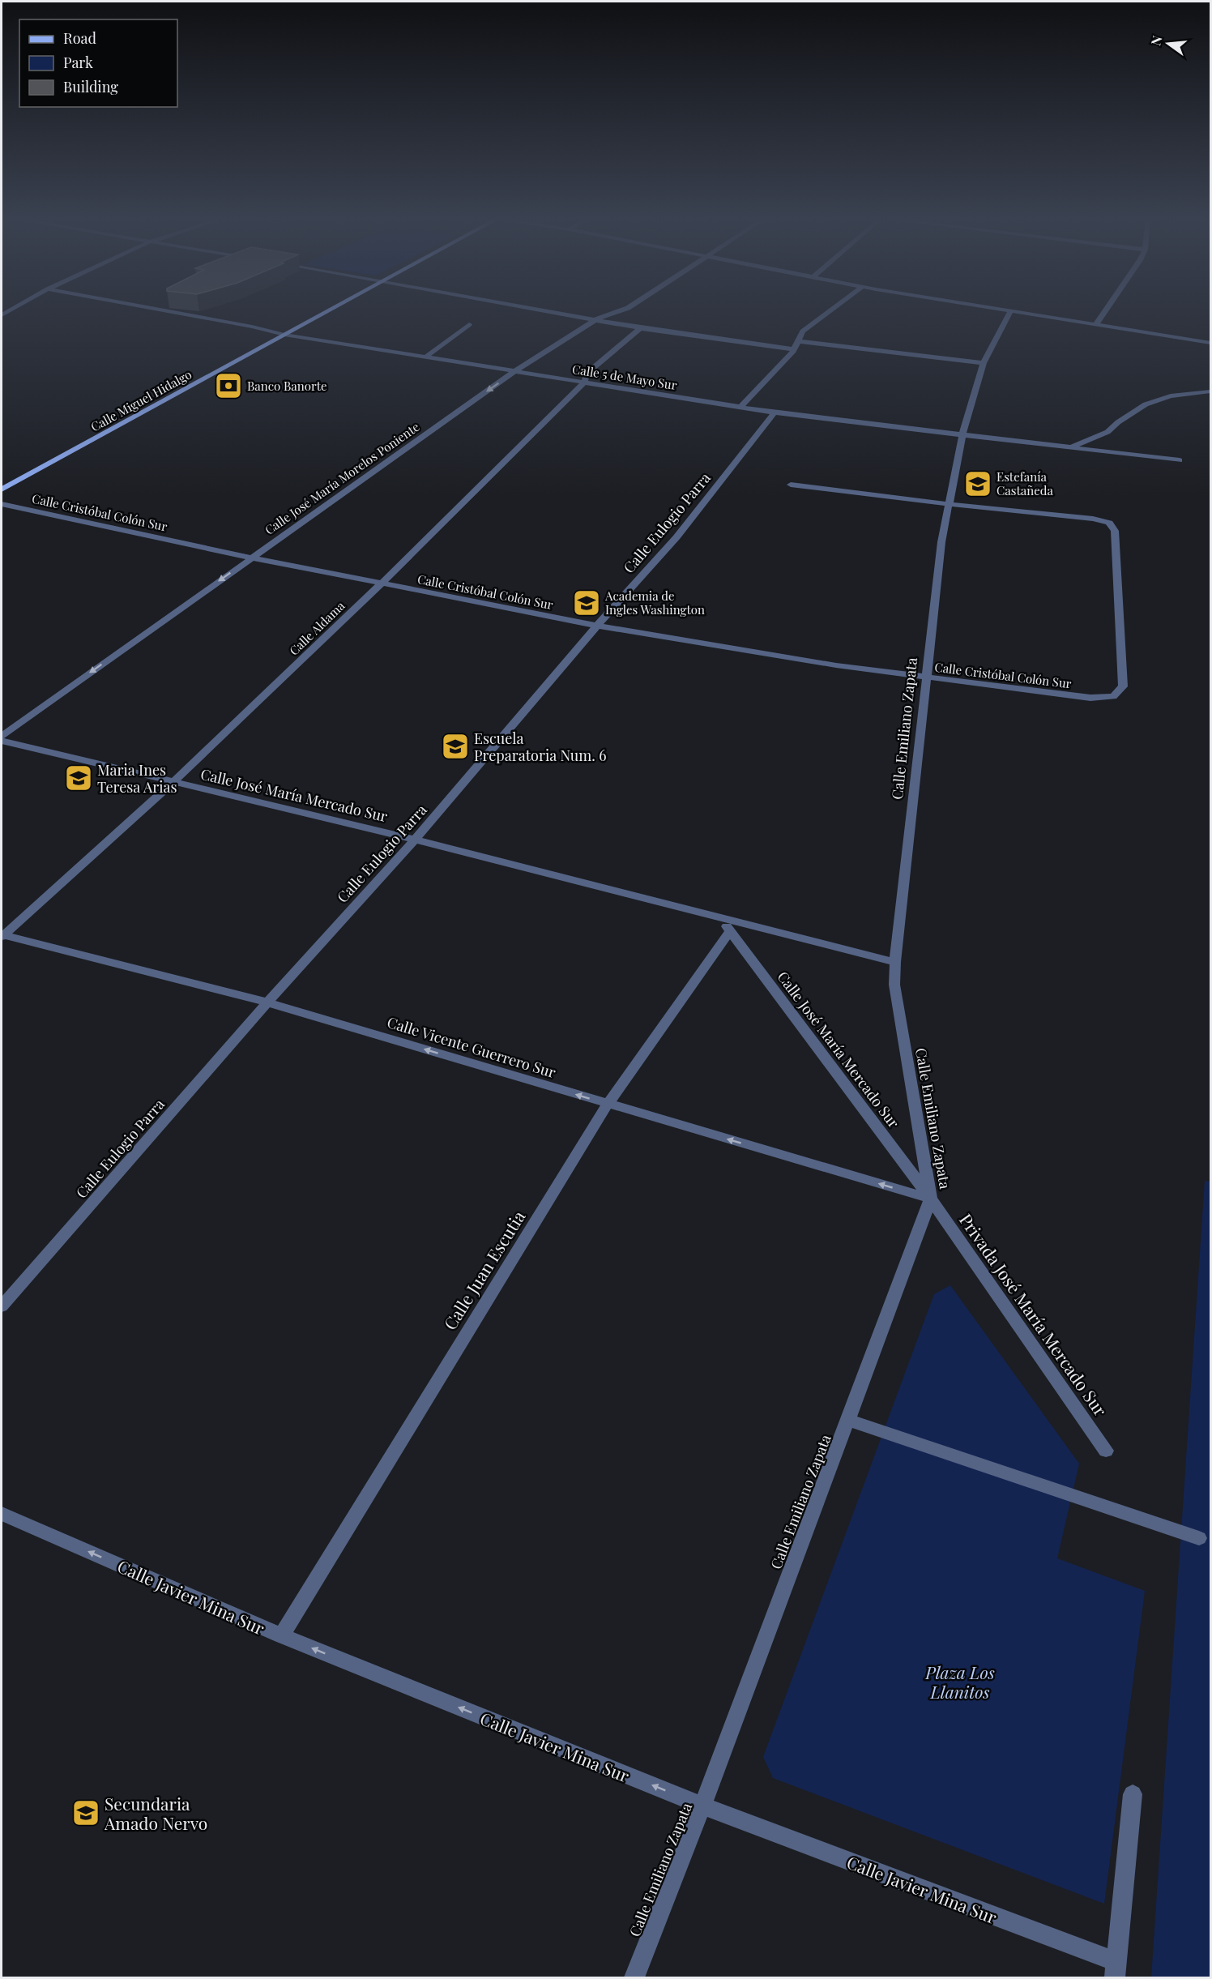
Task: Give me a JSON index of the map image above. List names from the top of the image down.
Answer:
{
  "streets": {
    "main road": ["Calle Miguel Hidalgo"],
    "street": [
      "Calle 5 de Mayo Sur",
      "Calle José María Morelos Poniente",
      "Calle Cristóbal Colón Sur",
      "Calle Eulogio Parra",
      "Calle Aldama",
      "Calle Emiliano Zapata",
      "Calle José María Mercado Sur",
      "Calle Vicente Guerrero Sur",
      "Calle Juan Escutia",
      "Privada José María Mercado Sur",
      "Calle Javier Mina Sur"
    ]
  },
  "crossings": [
    ["Calle 5 de Mayo Sur", "Calle Miguel Hidalgo"],
    ["Calle 5 de Mayo Sur", "Calle José María Morelos Poniente"],
    ["Calle 5 de Mayo Sur", "Calle Eulogio Parra"],
    ["Calle 5 de Mayo Sur", "Calle Aldama"],
    ["Calle 5 de Mayo Sur", "Calle Emiliano Zapata"],
    ["Calle José María Morelos Poniente", "Calle Cristóbal Colón Sur"],
    ["Calle Cristóbal Colón Sur", "Calle Eulogio Parra"],
    ["Calle Cristóbal Colón Sur", "Calle Aldama"],
    ["Calle Cristóbal Colón Sur", "Calle Emiliano Zapata"],
    ["Calle Eulogio Parra", "Calle José María Mercado Sur"],
    ["Calle Eulogio Parra", "Calle Vicente Guerrero Sur"],
    ["Calle Aldama", "Calle José María Mercado Sur"],
    ["Calle Aldama", "Calle Vicente Guerrero Sur"],
    ["Calle Emiliano Zapata", "Calle José María Mercado Sur"],
    ["Calle Emiliano Zapata", "Calle Vicente Guerrero Sur"],
    ["Calle Emiliano Zapata", "Privada José María Mercado Sur"],
    ["Calle Emiliano Zapata", "Calle Javier Mina Sur"],
    ["Calle José María Mercado Sur", "Calle Vicente Guerrero Sur"],
    ["Calle José María Mercado Sur", "Calle Juan Escutia"],
    ["Calle José María Mercado Sur", "Privada José María Mercado Sur"],
    ["Calle Vicente Guerrero Sur", "Calle Juan Escutia"],
    ["Calle Vicente Guerrero Sur", "Privada José María Mercado Sur"],
    ["Calle Juan Escutia", "Calle Javier Mina Sur"]
  ],
  "one_way": ["Calle José María Morelos Poniente", "Calle Vicente Guerrero Sur", "Calle Javier Mina Sur"],
  "parks": ["Plaza Los Llanitos"],
  "places": {
    "bank": ["Banco Banorte"],
    "school or university": [
      "Estefanía Castañeda",
      "Academia de Ingles Washington",
      "Escuela Preparatoria Num. 6",
      "Maria Ines Teresa Arias",
      "Secundaria Amado Nervo"
    ]
  },
  "legend": ["Road", "Park", "Building"],
  "north": "left"
}
